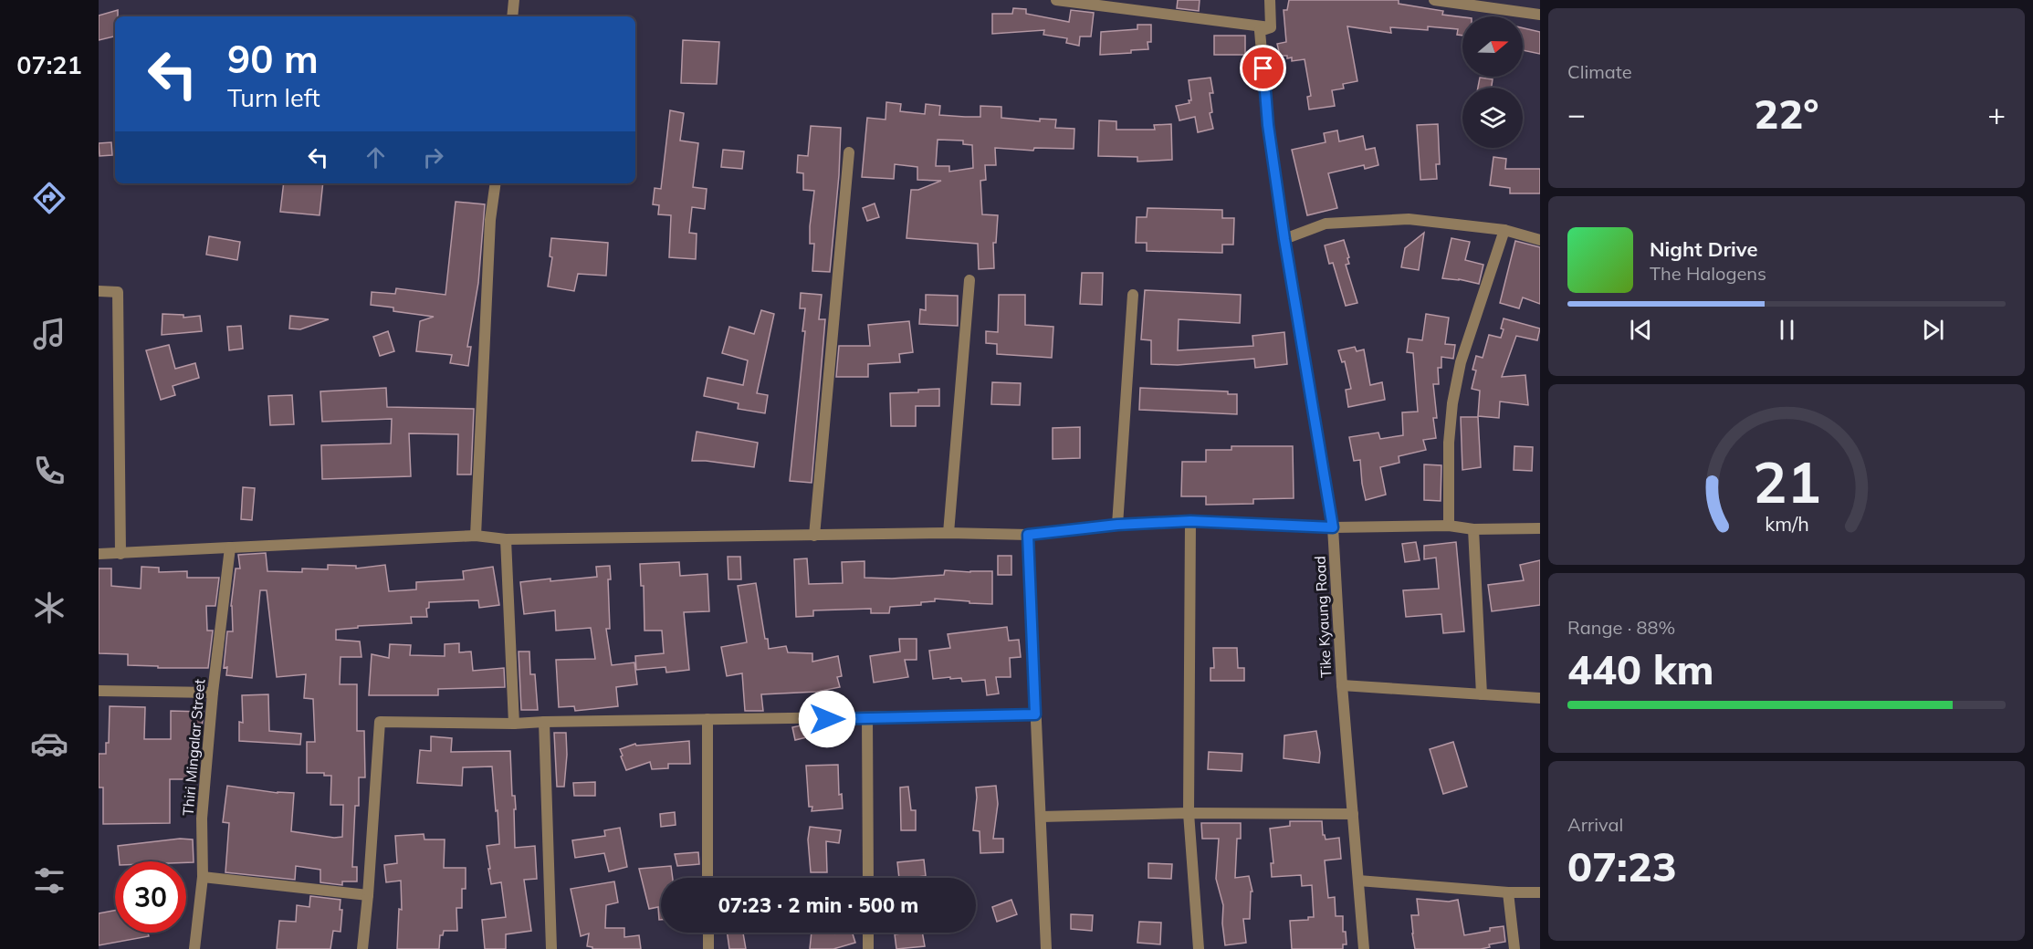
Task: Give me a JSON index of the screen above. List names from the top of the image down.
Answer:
{
  "streets": {
    "street": ["Tike Kyaung Road", "Thiri Mingalar Street"]
  },
  "north": "right",
  "page": {
    "tabs": "07:21",
    "tile": [
      "Climate",
      ["Range · 88%", "440 km"],
      ["Arrival", "07:23"]
    ],
    "turn": ["90 m", "Turn left"],
    "heat": ["−", "22°", "+"],
    "song": ["Night Drive", "The Halogens"],
    "limit": "30",
    "trip": "07:23 · 2 min · 500 m",
    "gauge": ["21", "km/h"]
  }
}
